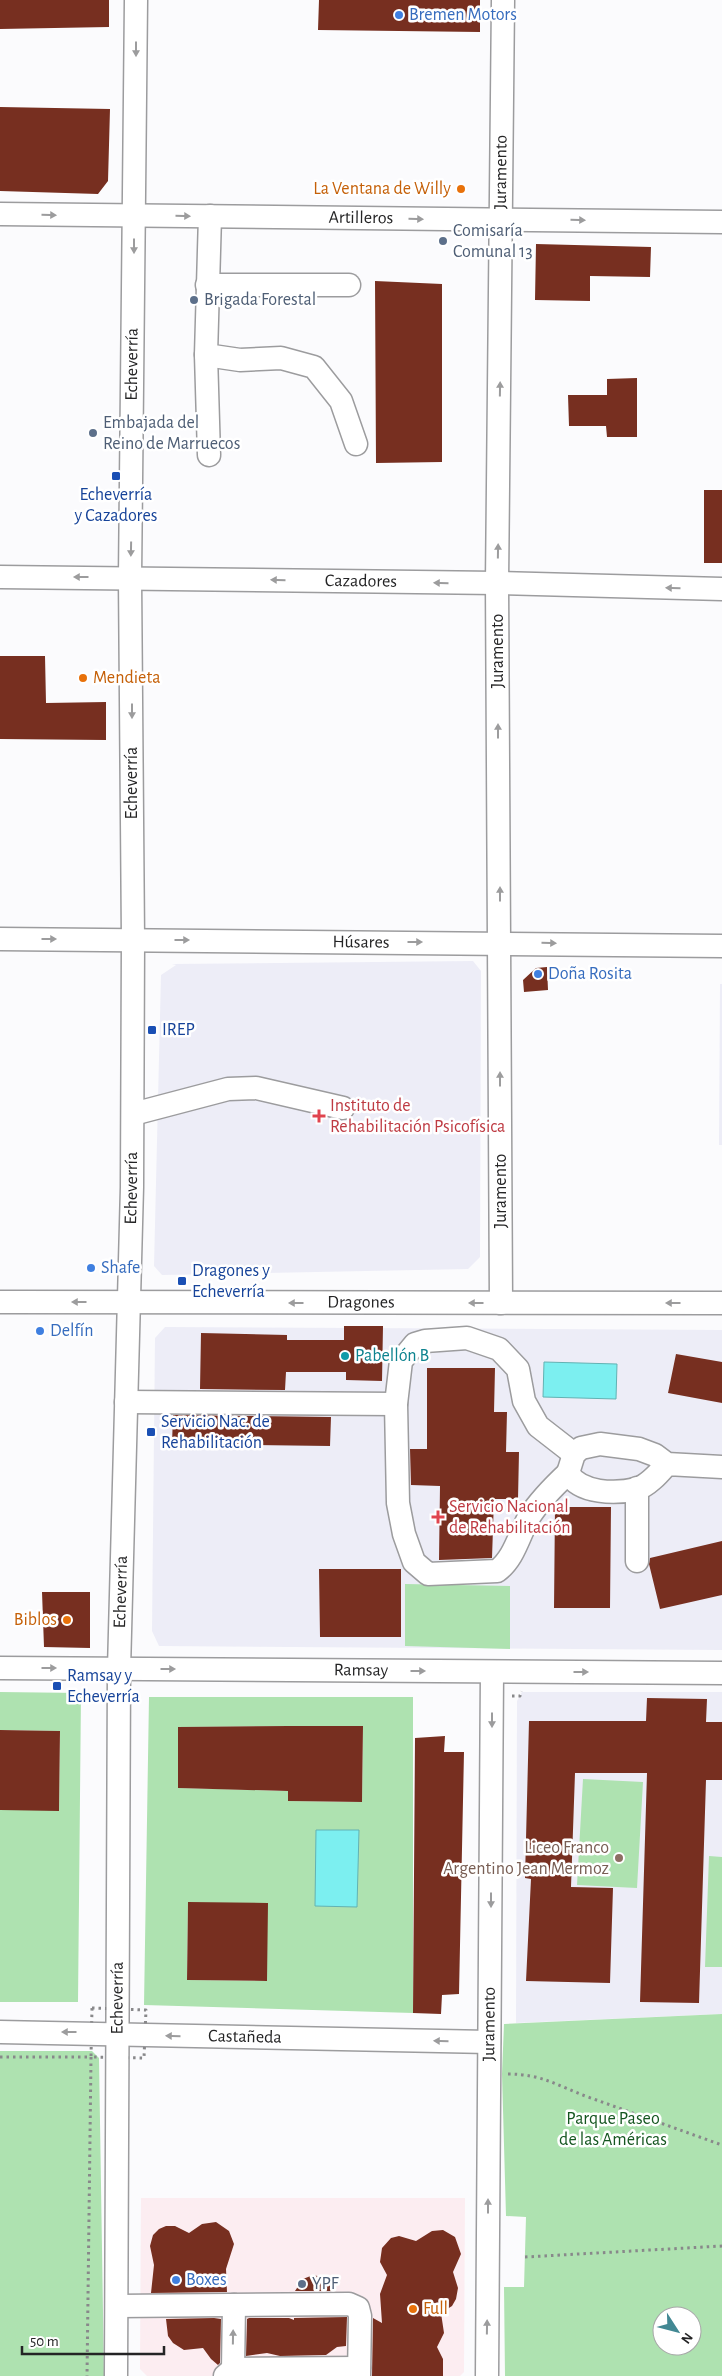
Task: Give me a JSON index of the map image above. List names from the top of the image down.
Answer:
{
  "streets": {
    "street": [
      "Juramento",
      "Artilleros",
      "Echeverría",
      "Cazadores",
      "Húsares",
      "Dragones",
      "Ramsay",
      "Castañeda"
    ]
  },
  "crossings": [
    ["Juramento", "Artilleros"],
    ["Juramento", "Cazadores"],
    ["Juramento", "Húsares"],
    ["Juramento", "Dragones"],
    ["Juramento", "Ramsay"],
    ["Juramento", "Castañeda"],
    ["Artilleros", "Echeverría"],
    ["Echeverría", "Cazadores"],
    ["Echeverría", "Húsares"],
    ["Echeverría", "Dragones"],
    ["Echeverría", "Ramsay"],
    ["Echeverría", "Castañeda"]
  ],
  "one_way": [
    "Artilleros",
    "Echeverría",
    "Cazadores",
    "Húsares",
    "Ramsay",
    "Castañeda"
  ],
  "parks": ["Parque Paseo de las Américas"],
  "places": {
    "other": [
      "Bremen Motors",
      "La Ventana de Willy",
      "Comisaría Comunal 13",
      "Brigada Forestal",
      "Embajada del Reino de Marruecos",
      "Mendieta",
      "Doña Rosita",
      "Shafe",
      "Delfín",
      "Pabellón B",
      "Biblos",
      "Liceo Franco Argentino Jean Mermoz",
      "Boxes",
      "YPF",
      "Full"
    ],
    "transit": [
      "Echeverría y Cazadores",
      "IREP",
      "Dragones y Echeverría",
      "Servicio Nac. de Rehabilitación",
      "Ramsay y Echeverría"
    ],
    "health": ["Instituto de Rehabilitación Psicofísica", "Servicio Nacional de Rehabilitación"]
  },
  "scale_bar": "50 m",
  "north": "bottom right"
}
